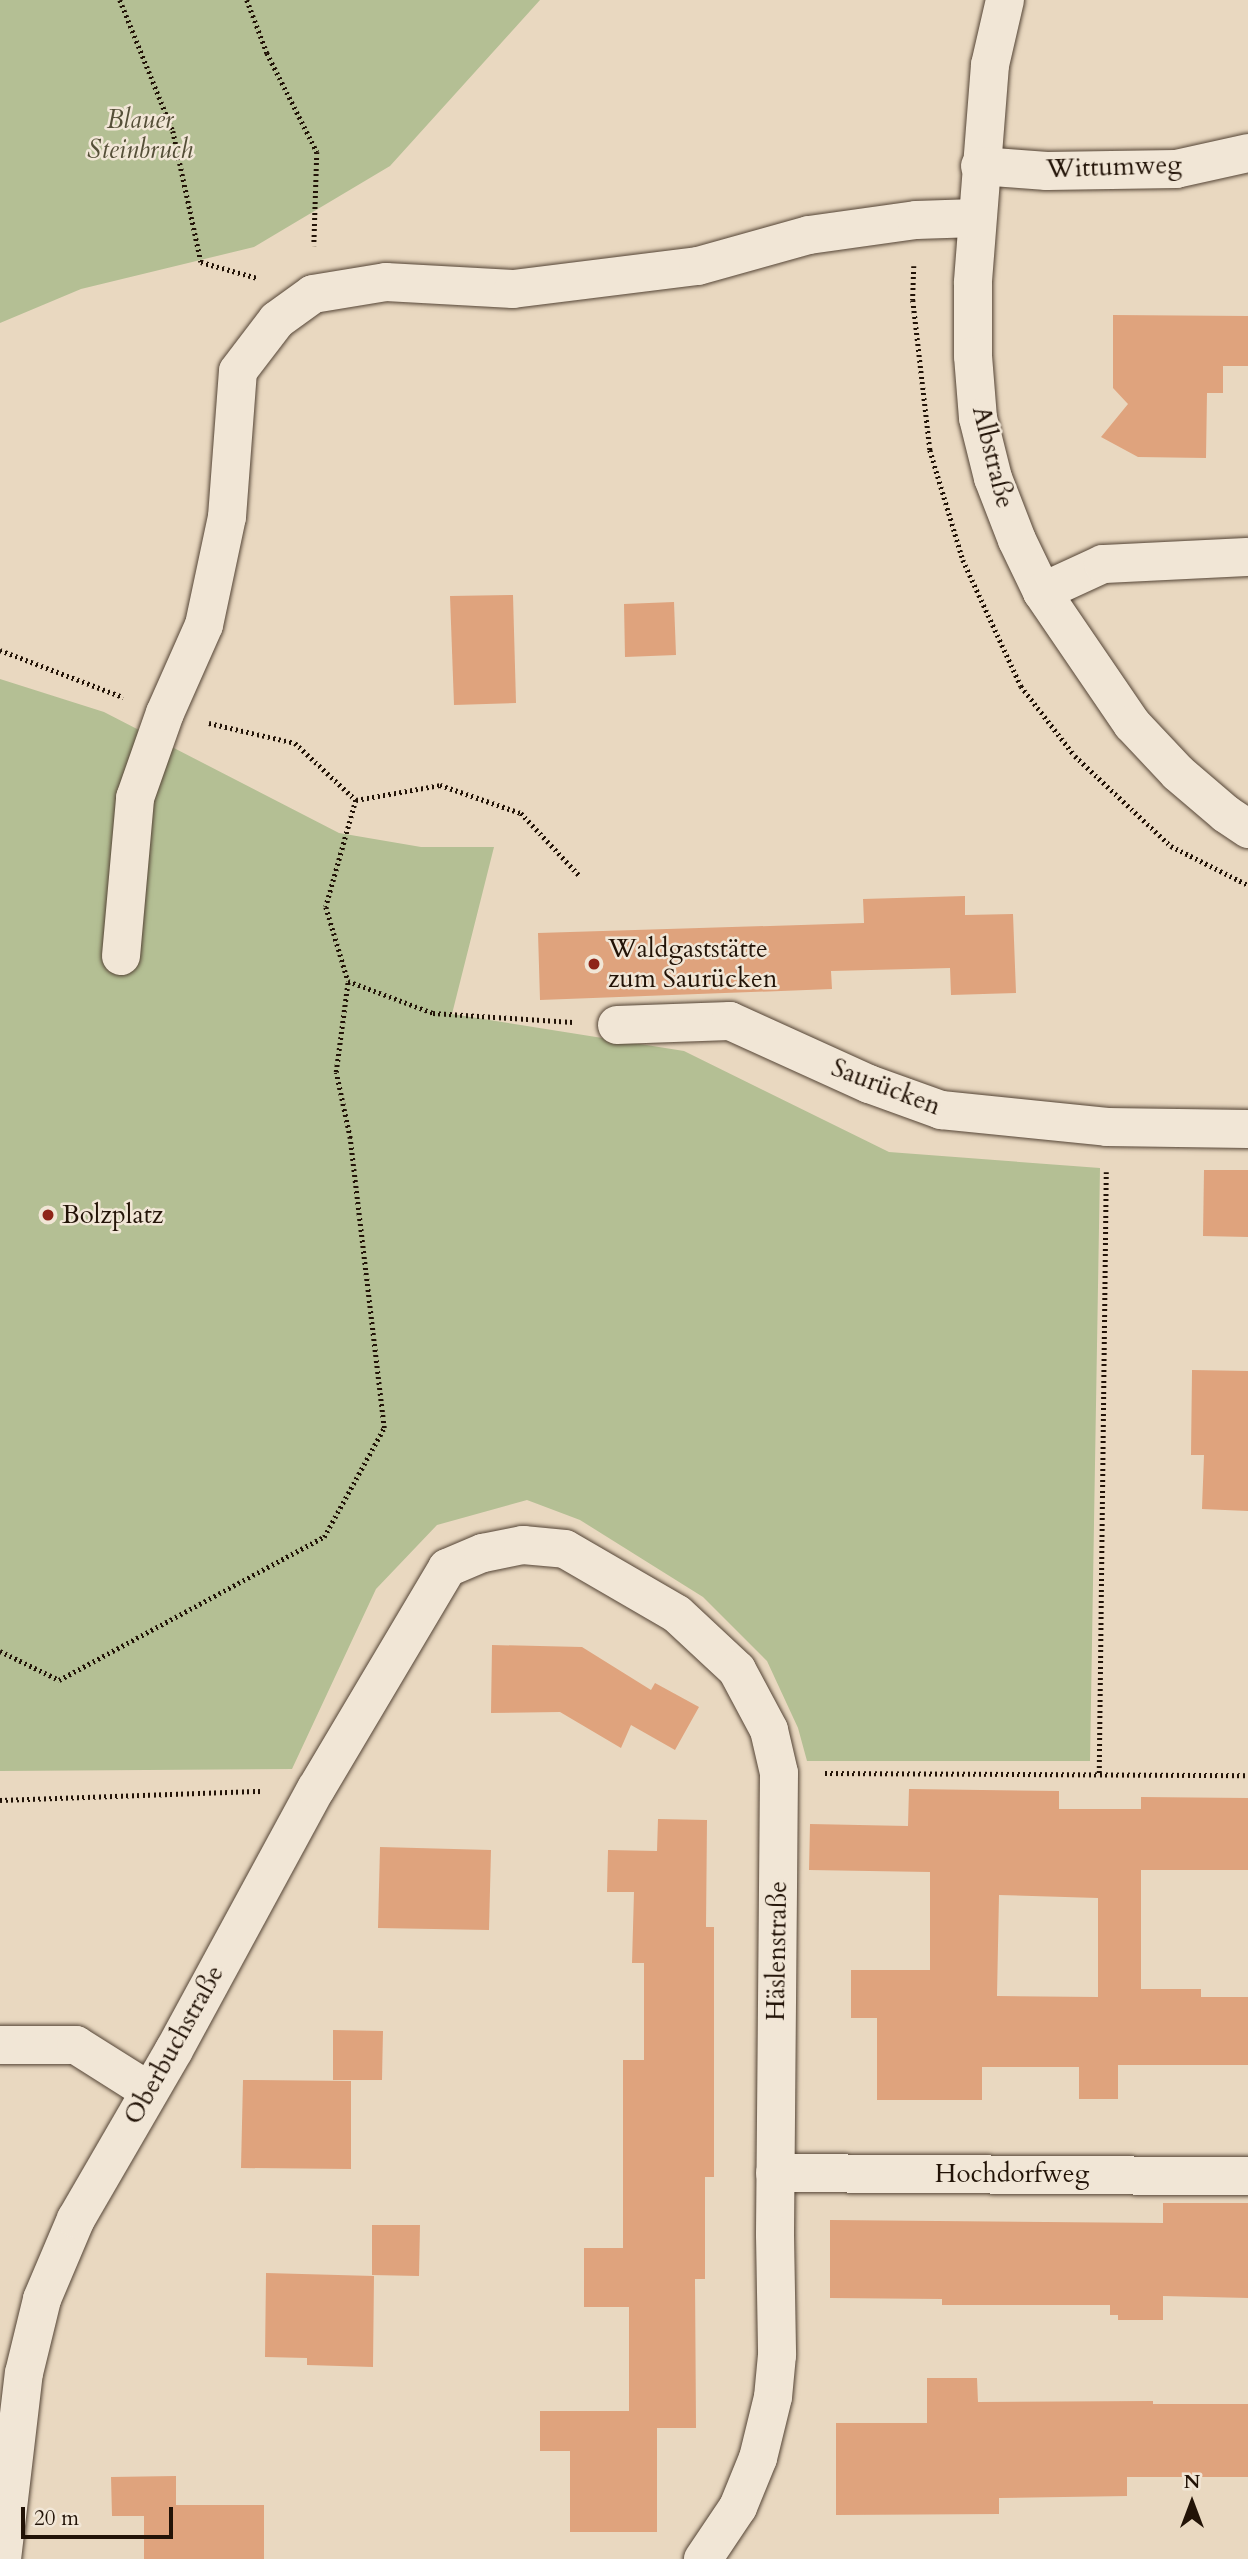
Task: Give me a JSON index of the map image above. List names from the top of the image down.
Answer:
{
  "streets": {
    "street": [
      "Wittumweg",
      "Albstraße",
      "Saurücken",
      "Häslenstraße",
      "Oberbuchstraße",
      "Hochdorfweg"
    ]
  },
  "crossings": [
    ["Wittumweg", "Albstraße"],
    ["Häslenstraße", "Oberbuchstraße"],
    ["Häslenstraße", "Hochdorfweg"]
  ],
  "parks": ["Blauer Steinbruch"],
  "places": ["Waldgaststätte zum Saurücken", "Bolzplatz"],
  "scale_bar": "20 m",
  "north": "top"
}
